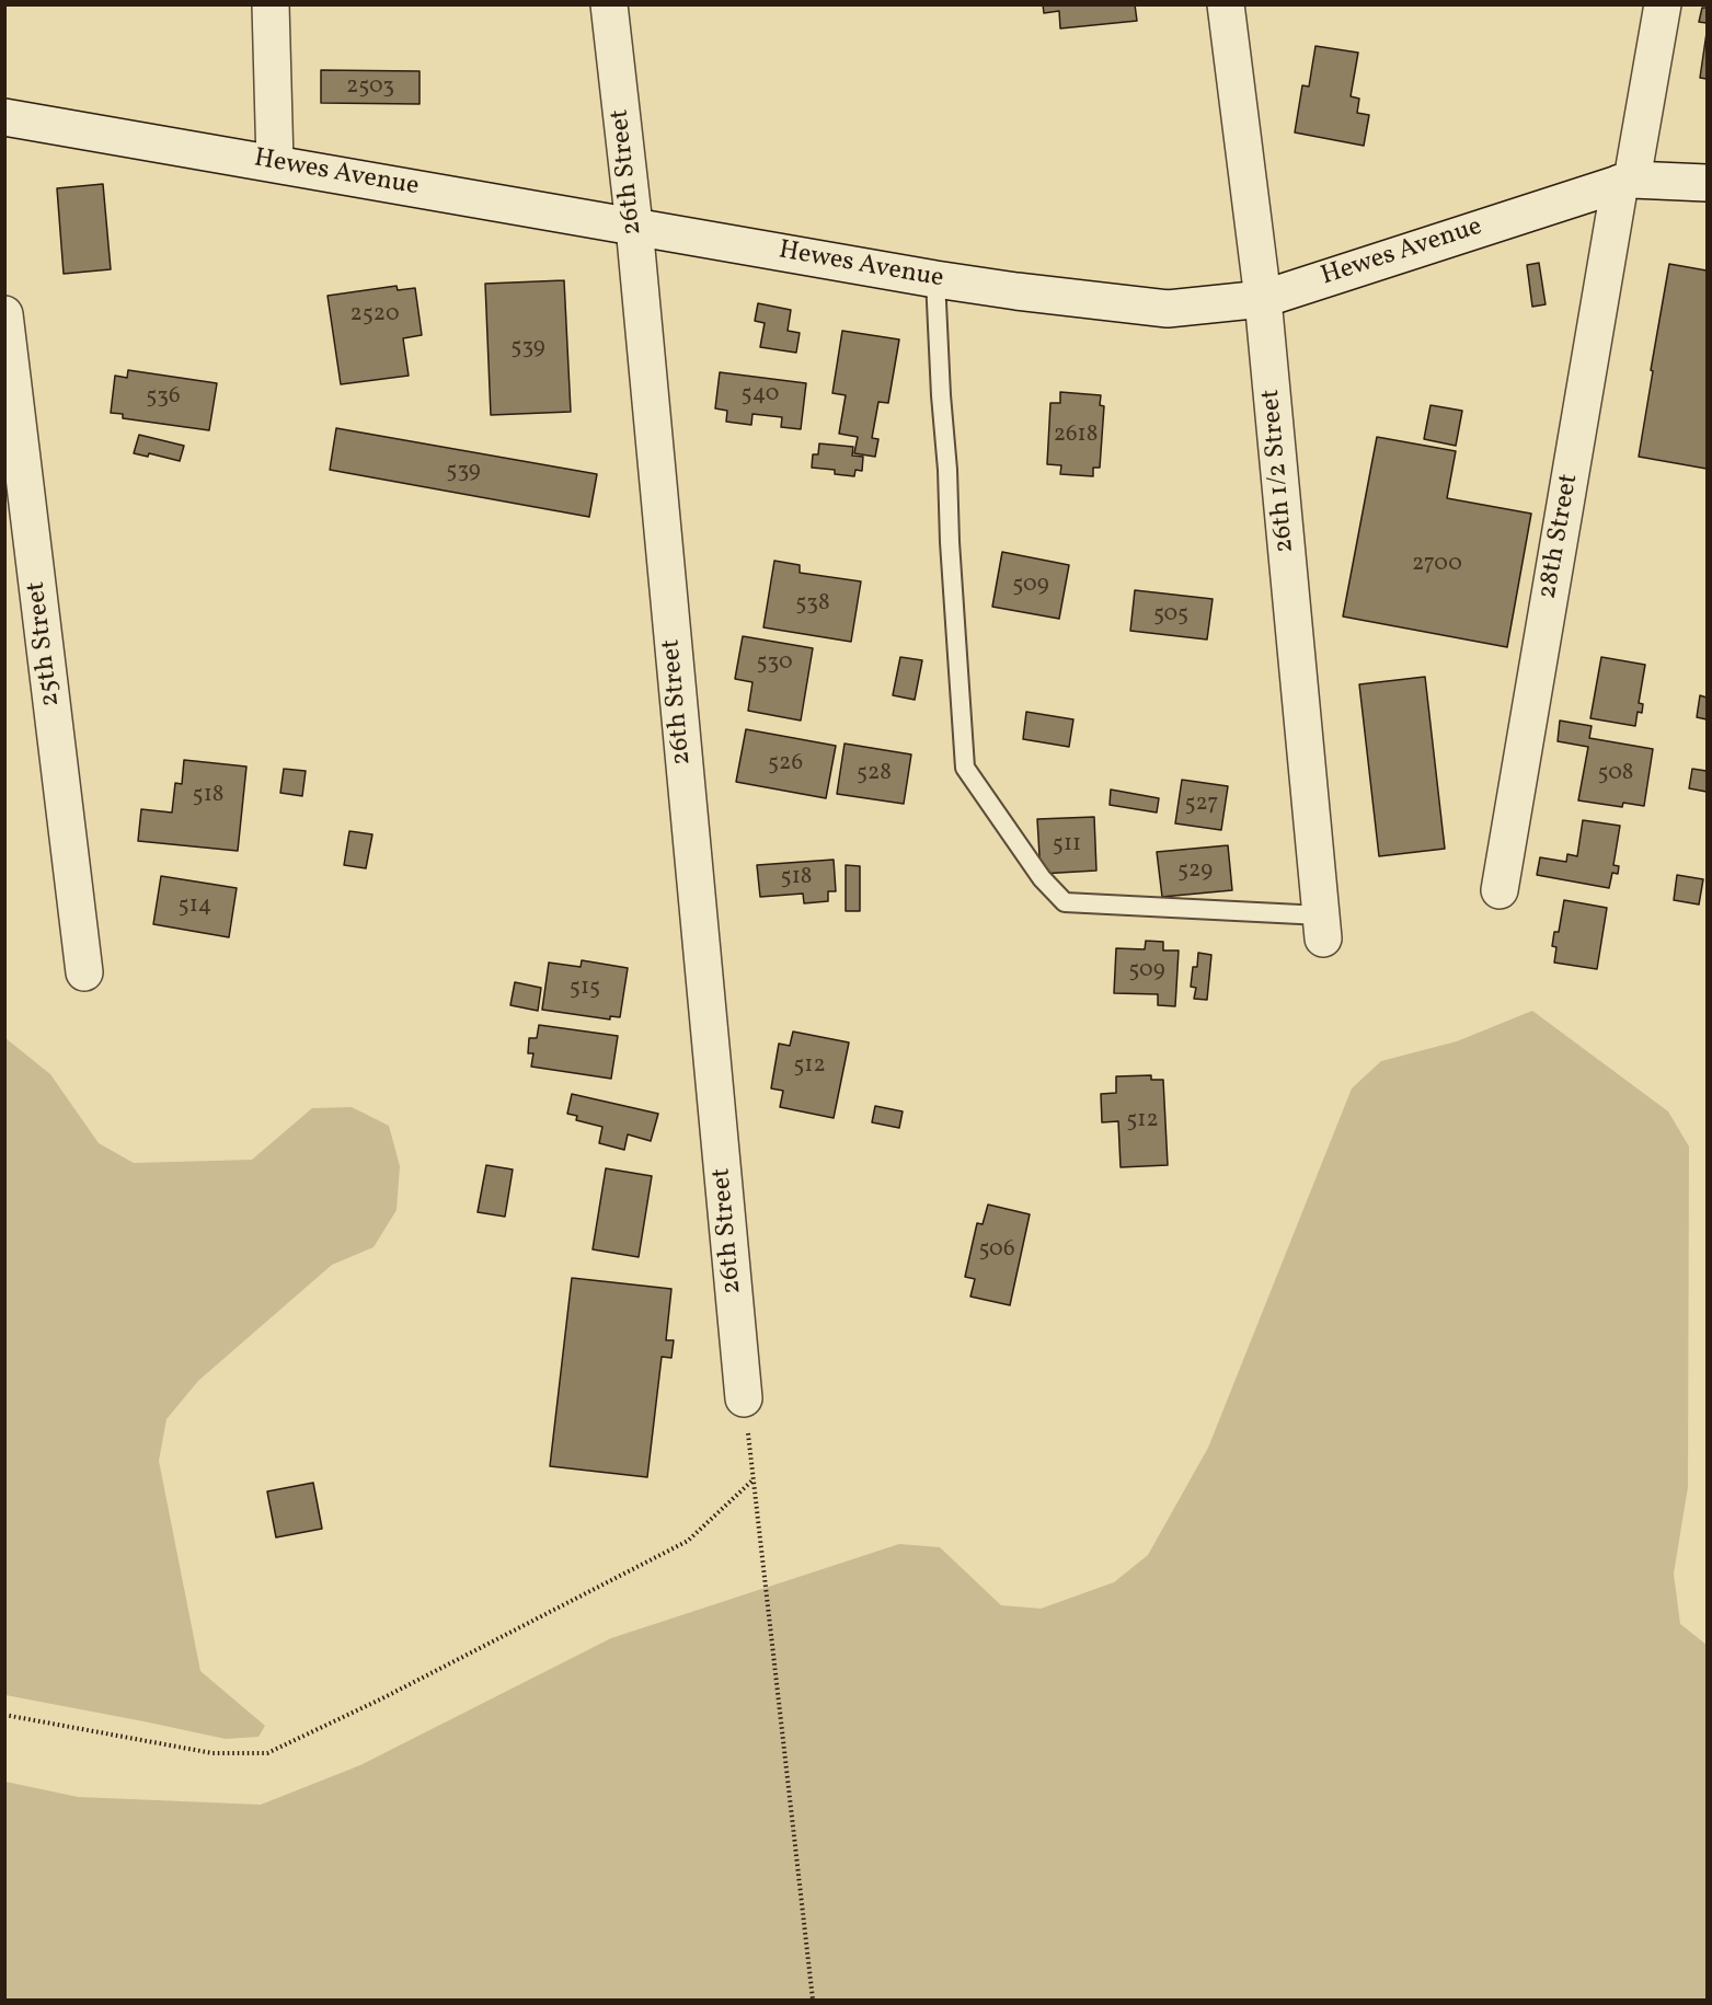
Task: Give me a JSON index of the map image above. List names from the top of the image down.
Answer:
{
  "streets": {
    "street": [
      "26th Street",
      "Hewes Avenue",
      "26th 1/2 Street",
      "28th Street",
      "25th Street"
    ]
  },
  "crossings": [
    ["26th Street", "Hewes Avenue"],
    ["Hewes Avenue", "26th 1/2 Street"],
    ["Hewes Avenue", "28th Street"]
  ],
  "house_numbers": [
    "2503",
    "2520",
    "539",
    "540",
    "536",
    "2618",
    "539",
    "2700",
    "509",
    "538",
    "505",
    "530",
    "526",
    "528",
    "508",
    "518",
    "527",
    "511",
    "529",
    "518",
    "514",
    "509",
    "515",
    "512",
    "512",
    "506"
  ]
}
